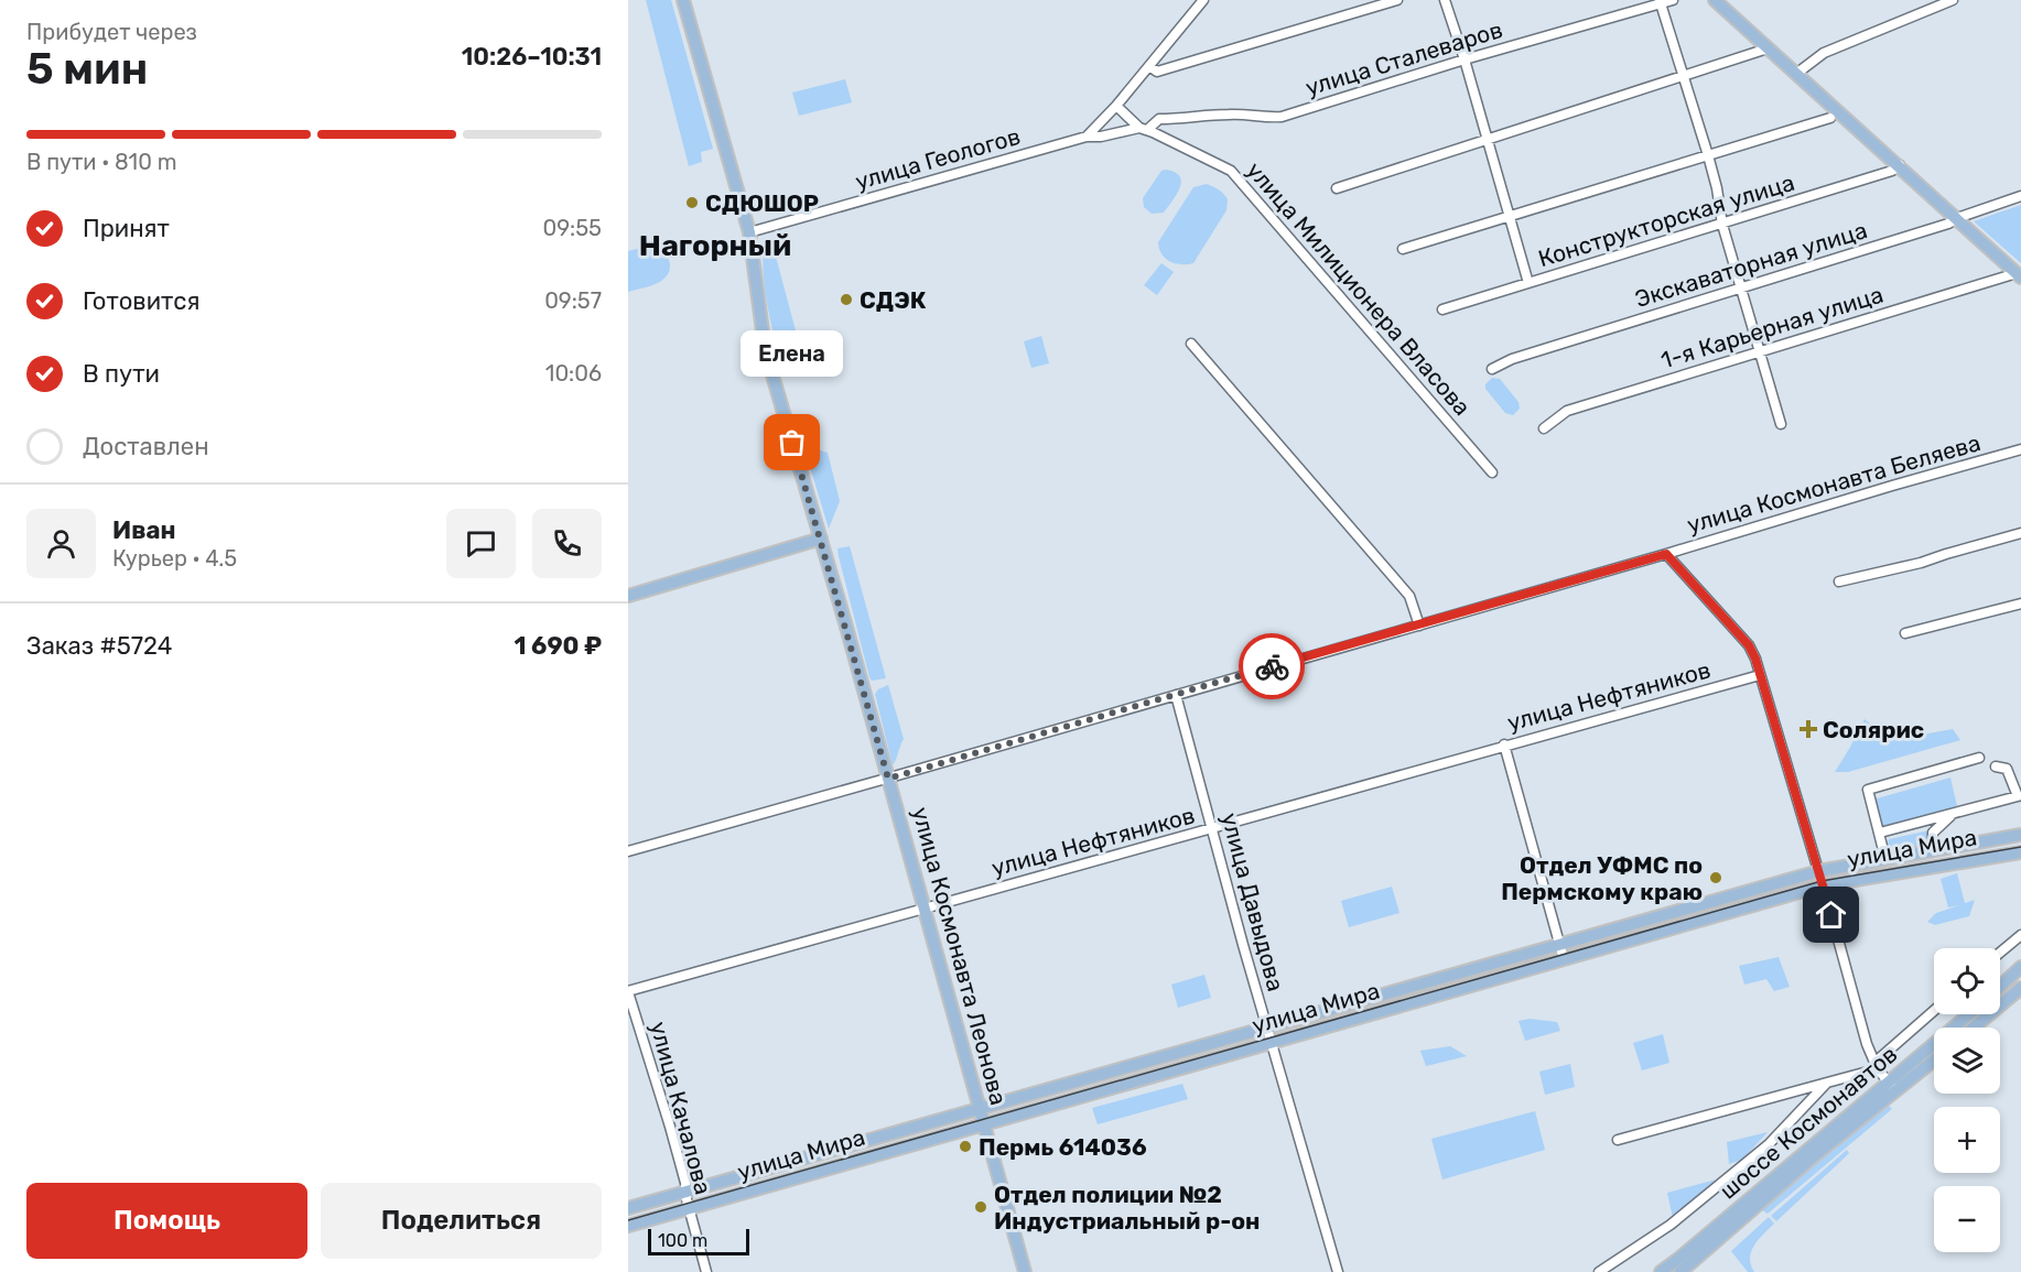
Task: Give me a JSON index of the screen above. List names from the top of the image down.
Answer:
{
  "streets": {
    "main road": ["улица Мира", "улица Космонавта Леонова", "шоссе Космонавтов"],
    "street": [
      "улица Сталеваров",
      "улица Геологов",
      "Конструкторская улица",
      "Экскаваторная улица",
      "улица Милиционера Власова",
      "1-я Карьерная улица",
      "улица Космонавта Беляева",
      "улица Нефтяников",
      "улица Давыдова",
      "улица Качалова"
    ]
  },
  "crossings": [
    ["улица Сталеваров", "улица Геологов"],
    ["улица Сталеваров", "улица Милиционера Власова"],
    ["улица Геологов", "улица Милиционера Власова"],
    ["улица Геологов", "улица Космонавта Леонова"],
    ["улица Космонавта Беляева", "улица Давыдова"],
    ["улица Космонавта Беляева", "улица Космонавта Леонова"],
    ["улица Нефтяников", "улица Давыдова"],
    ["улица Нефтяников", "улица Космонавта Леонова"],
    ["улица Нефтяников", "улица Качалова"],
    ["улица Мира", "улица Давыдова"],
    ["улица Мира", "улица Космонавта Леонова"],
    ["улица Мира", "улица Качалова"]
  ],
  "districts": ["Нагорный"],
  "places": {
    "other": [
      "СДЮШОР",
      "СДЭК",
      "Елена",
      "Отдел УФМС по Пермскому краю",
      "Пермь 614036",
      "Отдел полиции №2 Индустриальный р-он"
    ],
    "health": ["Солярис"]
  },
  "scale_bar": "100 m",
  "page": {
    "heading": ["5 мин", "Прибудет через", "10:26–10:31"],
    "panel": [
      "Иван",
      "Курьер · 4.5",
      "Заказ #5724",
      "1 690 ₽"
    ],
    "bar": "В пути · 810 m",
    "list": [
      ["Принят", "09:55"],
      ["Готовится", "09:57"],
      ["В пути", "10:06"],
      "Доставлен"
    ],
    "bubble": "Елена",
    "map_buttons": ["+", "−"],
    "buttons": ["Помощь", "Поделиться"],
    "scale": "100 m"
  }
}
